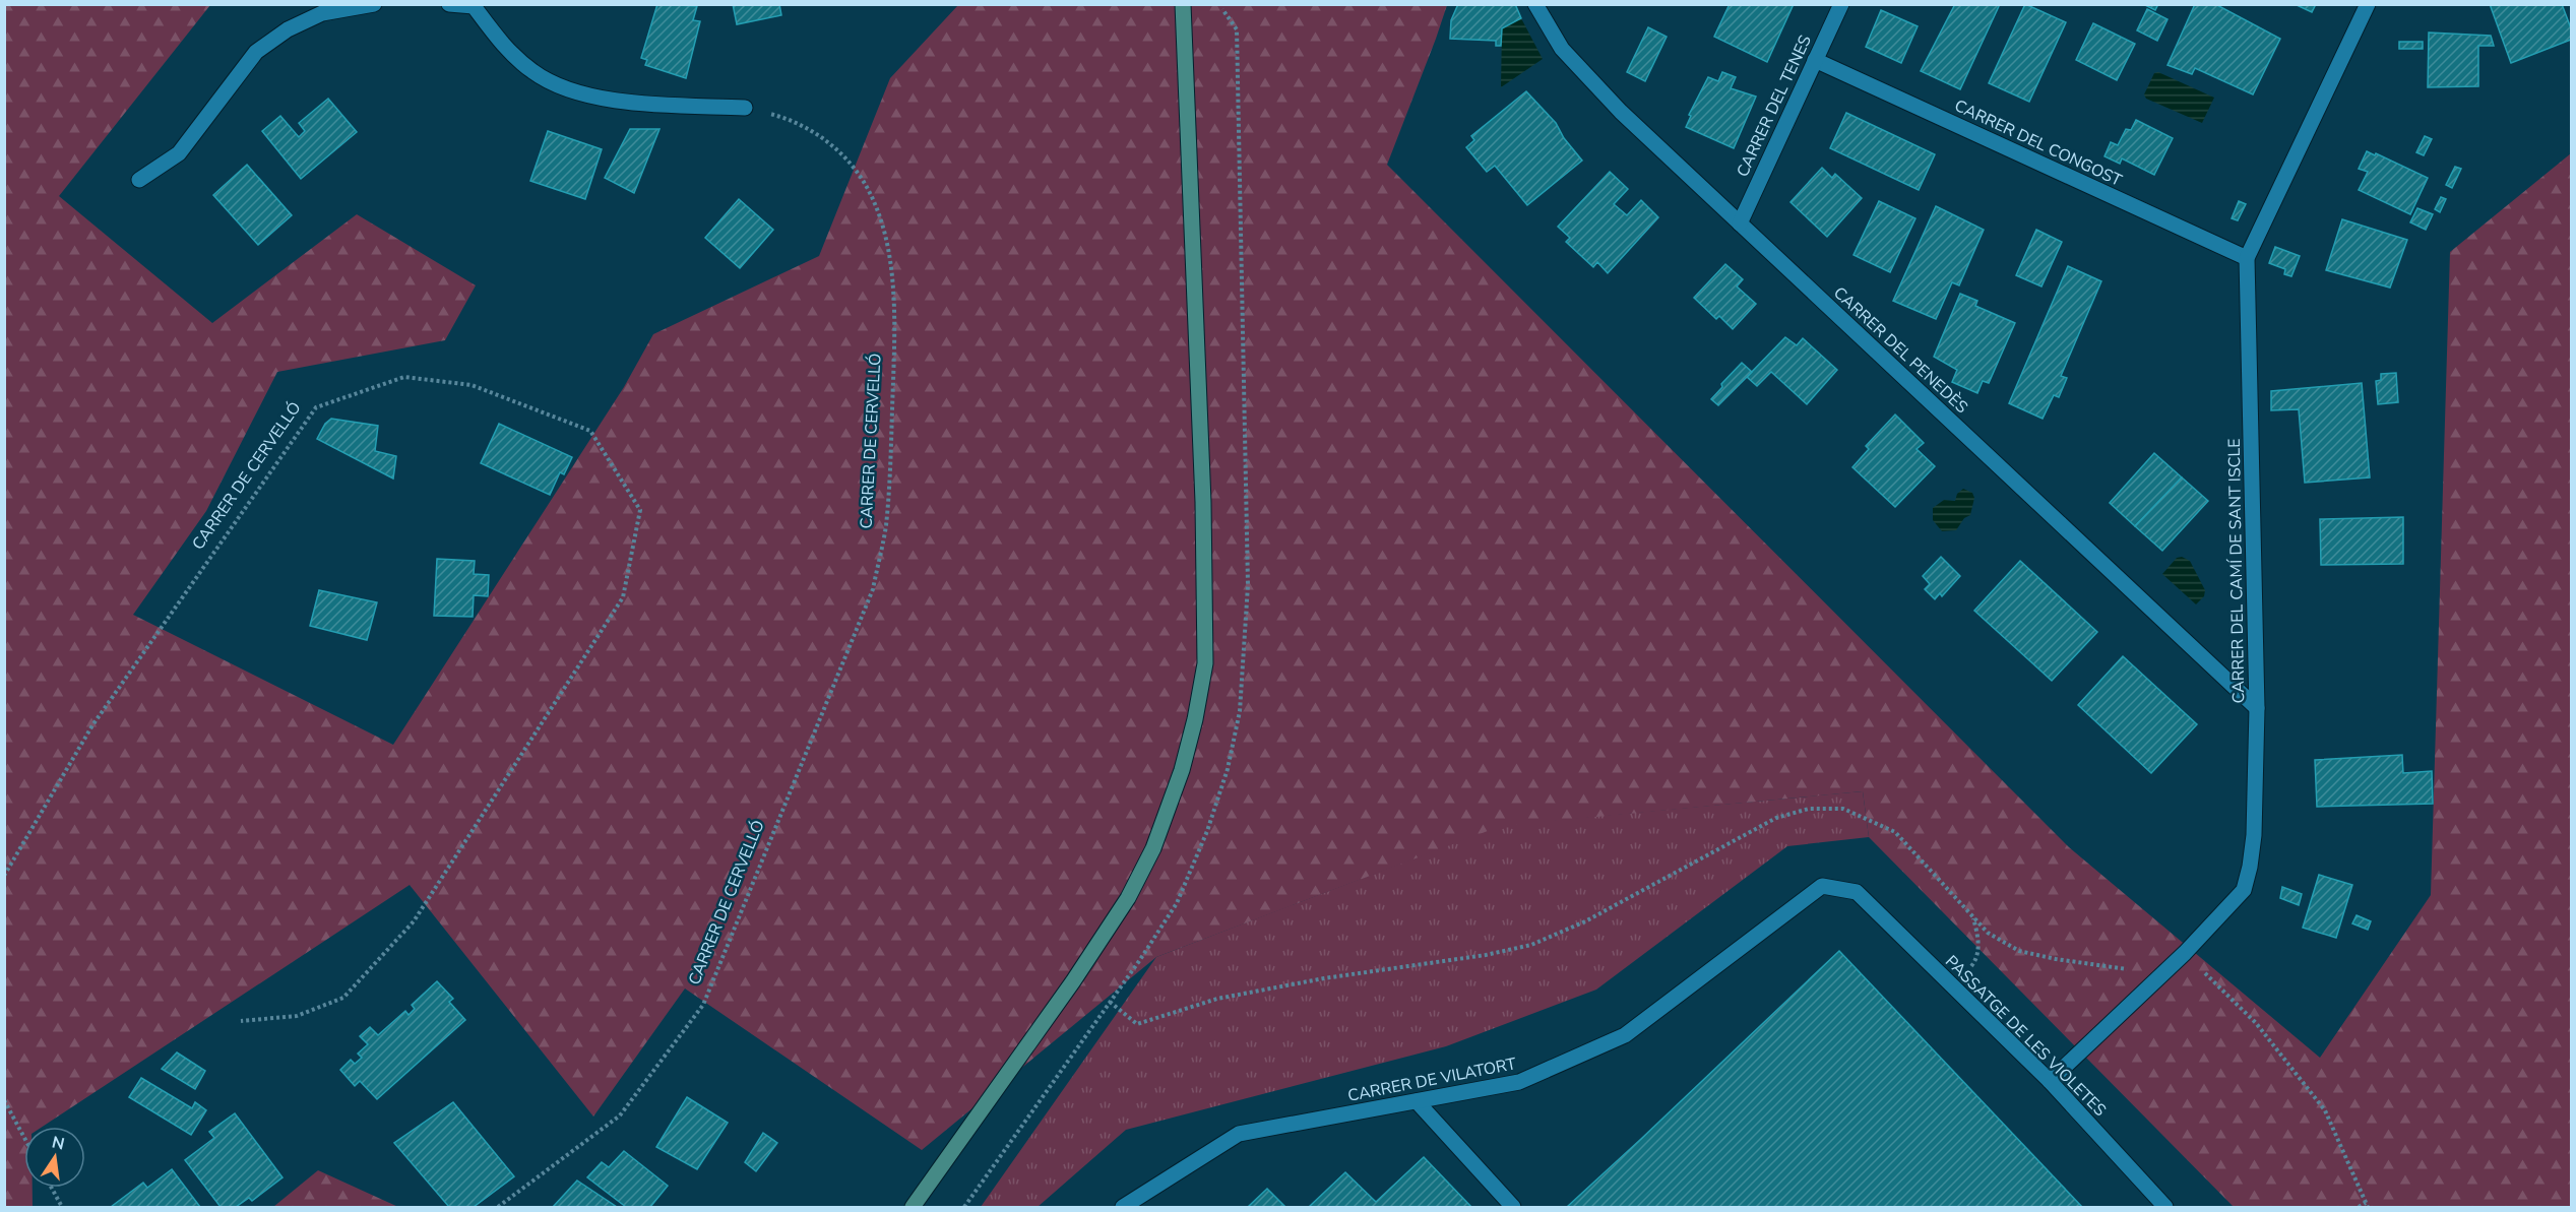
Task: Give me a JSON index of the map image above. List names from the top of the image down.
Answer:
{
  "streets": {
    "street": [
      "CARRER DEL TENES",
      "CARRER DEL CONGOST",
      "CARRER DEL PENEDÈS",
      "CARRER DEL CAMÍ DE SANT ISCLE",
      "PASSATGE DE LES VIOLETES",
      "CARRER DE VILATORT"
    ],
    "path": ["CARRER DE CERVELLÓ"]
  },
  "crossings": [
    ["CARRER DEL TENES", "CARRER DEL CONGOST"],
    ["CARRER DEL TENES", "CARRER DEL PENEDÈS"],
    ["CARRER DEL CONGOST", "CARRER DEL CAMÍ DE SANT ISCLE"],
    ["CARRER DEL PENEDÈS", "CARRER DEL CAMÍ DE SANT ISCLE"],
    ["CARRER DEL CAMÍ DE SANT ISCLE", "PASSATGE DE LES VIOLETES"],
    ["PASSATGE DE LES VIOLETES", "CARRER DE VILATORT"]
  ],
  "north": "top"
}
